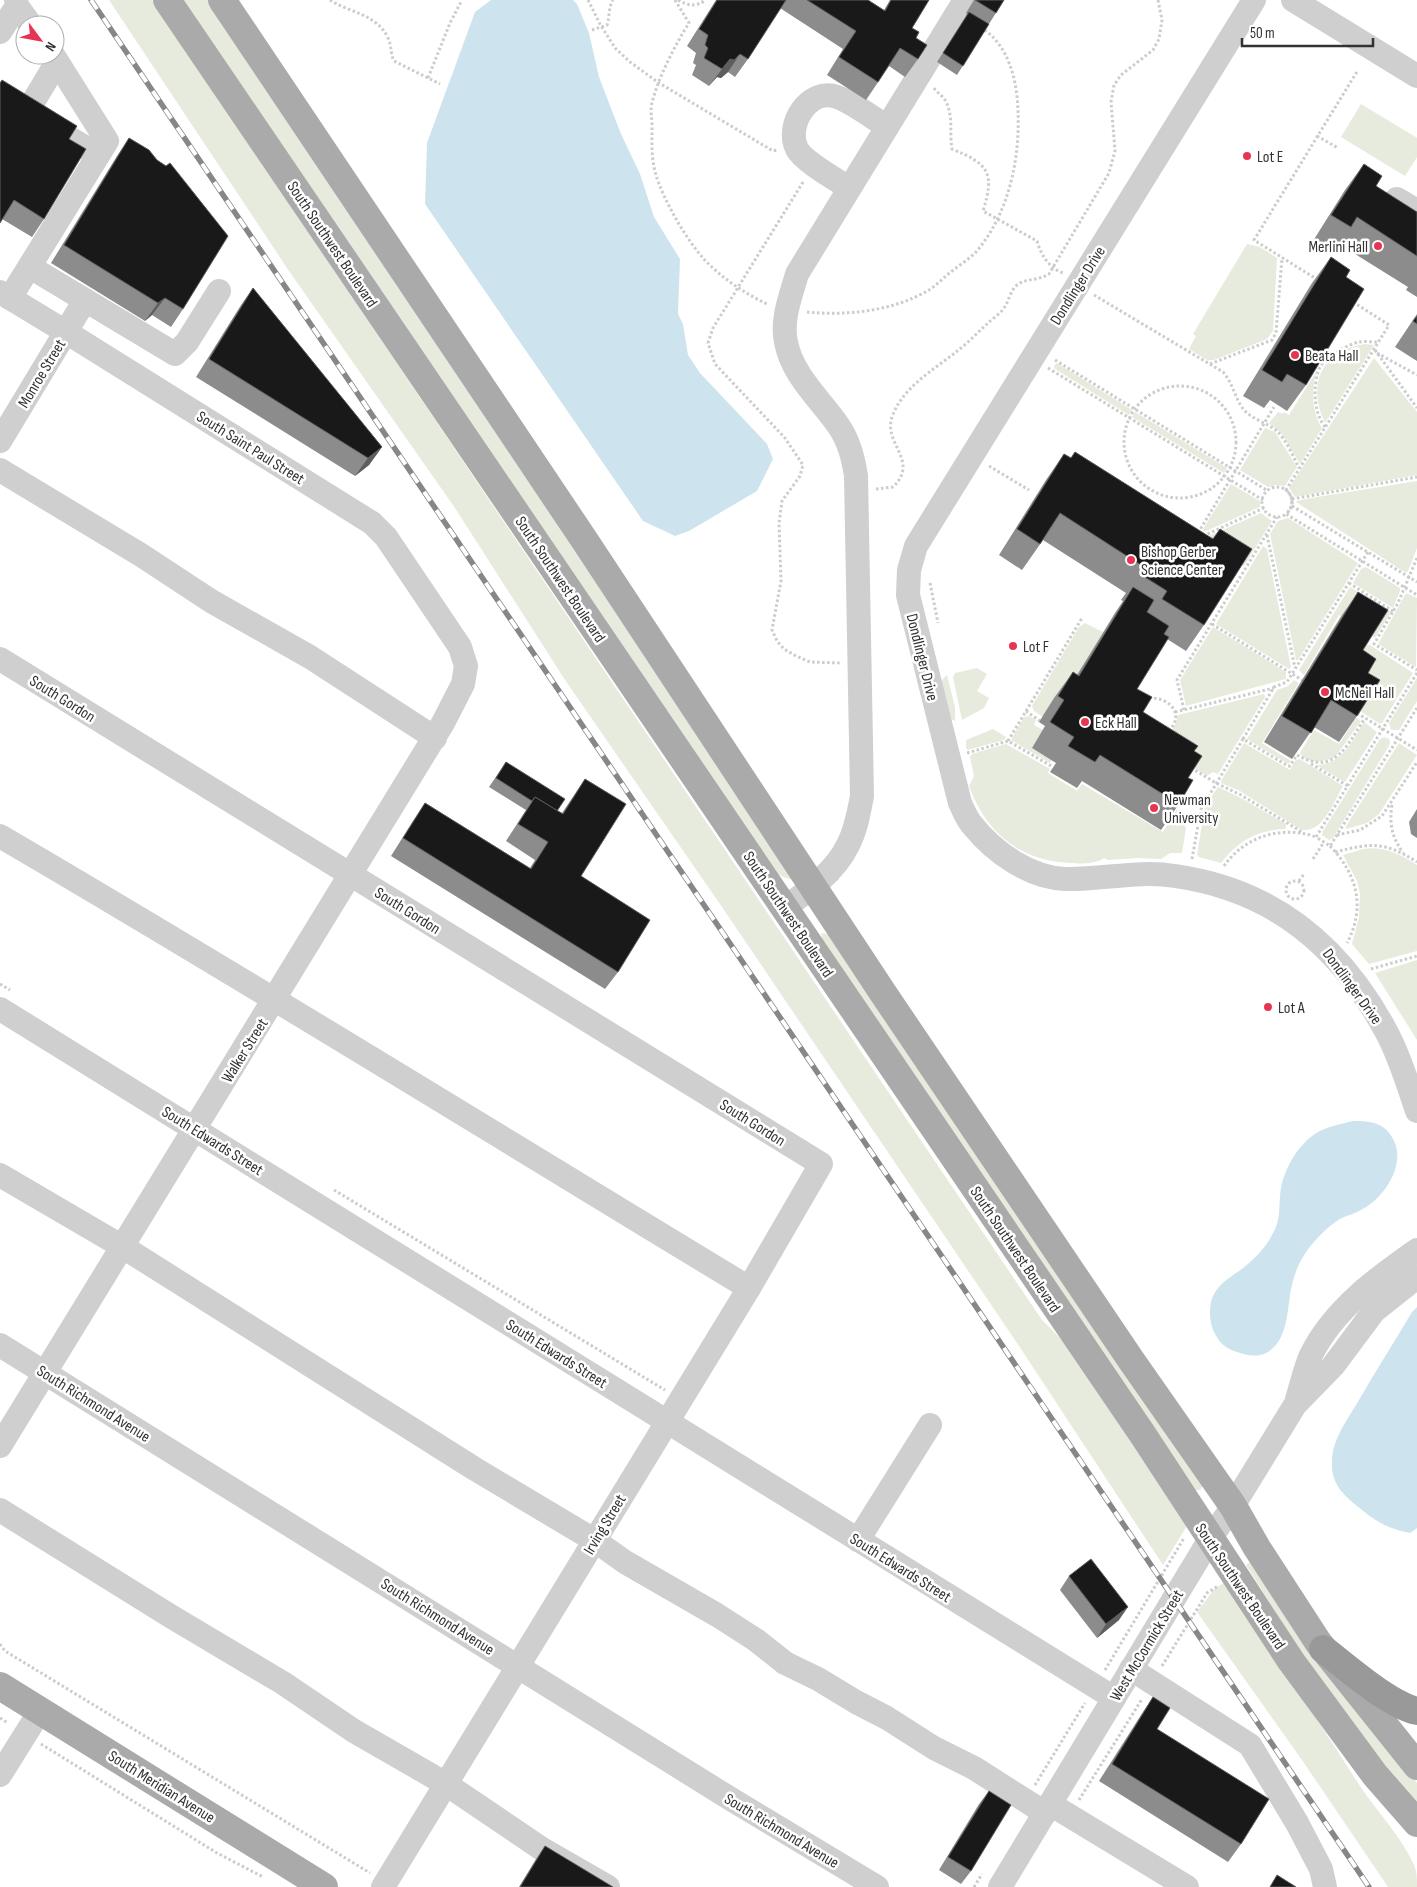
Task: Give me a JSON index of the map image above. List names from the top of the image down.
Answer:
{
  "streets": {
    "main road": ["South Southwest Boulevard", "South Meridian Avenue"],
    "street": [
      "Dondlinger Drive",
      "Monroe Street",
      "South Saint Paul Street",
      "South Gordon",
      "Walker Street",
      "South Edwards Street",
      "South Richmond Avenue",
      "Irving Street",
      "West McCormick Street"
    ]
  },
  "crossings": [
    ["South Southwest Boulevard", "West McCormick Street"],
    ["Monroe Street", "South Saint Paul Street"],
    ["South Saint Paul Street", "Walker Street"],
    ["South Gordon", "Walker Street"],
    ["South Gordon", "Irving Street"],
    ["Walker Street", "South Edwards Street"],
    ["Walker Street", "South Richmond Avenue"],
    ["South Edwards Street", "Irving Street"],
    ["South Edwards Street", "West McCormick Street"],
    ["South Richmond Avenue", "Irving Street"]
  ],
  "places": [
    "Lot E",
    "Merlini Hall",
    "Beata Hall",
    "Bishop Gerber Science Center",
    "Lot F",
    "McNeil Hall",
    "Eck Hall",
    "Newman University",
    "Lot A"
  ],
  "scale_bar": "50 m",
  "north": "bottom right"
}
